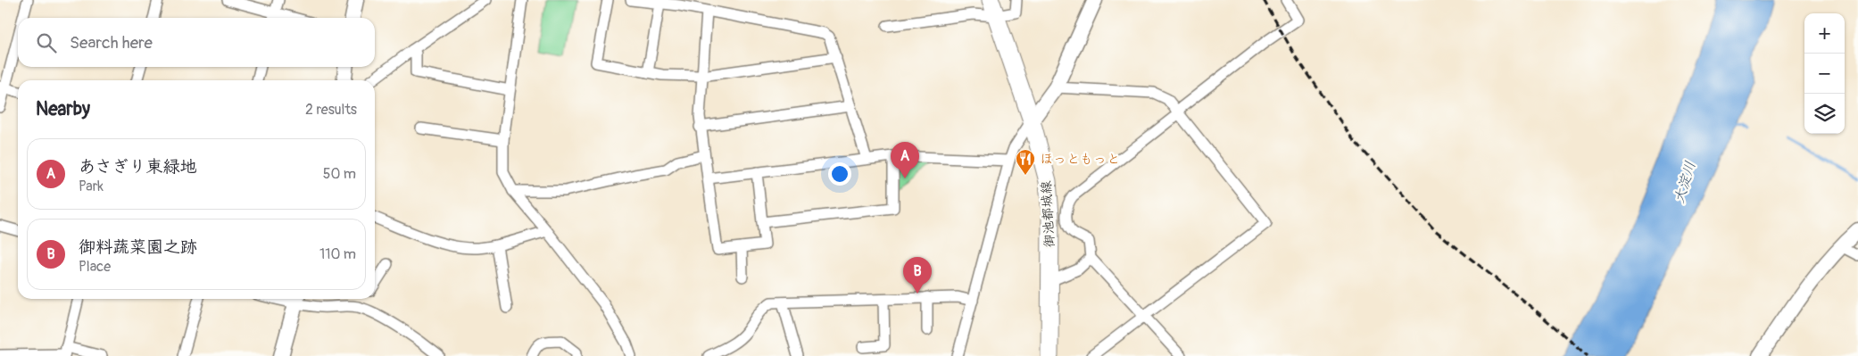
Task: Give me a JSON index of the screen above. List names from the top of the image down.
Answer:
{
  "streets": {
    "main road": ["御池都城線"]
  },
  "water": ["大淀川"],
  "places": {
    "restaurant": ["ほっともっと"]
  },
  "page": {
    "map_buttons": ["+", "−"],
    "search": "Search here",
    "heading": ["Nearby", "2 results"],
    "list": [
      {
        "mark": "A",
        "name": "あさぎり東緑地",
        "note": "Park",
        "value": "50 m"
      },
      {
        "mark": "B",
        "name": "御料蔬菜園之跡",
        "note": "Place",
        "value": "110 m"
      }
    ],
    "pins": ["A", "B"]
  }
}
